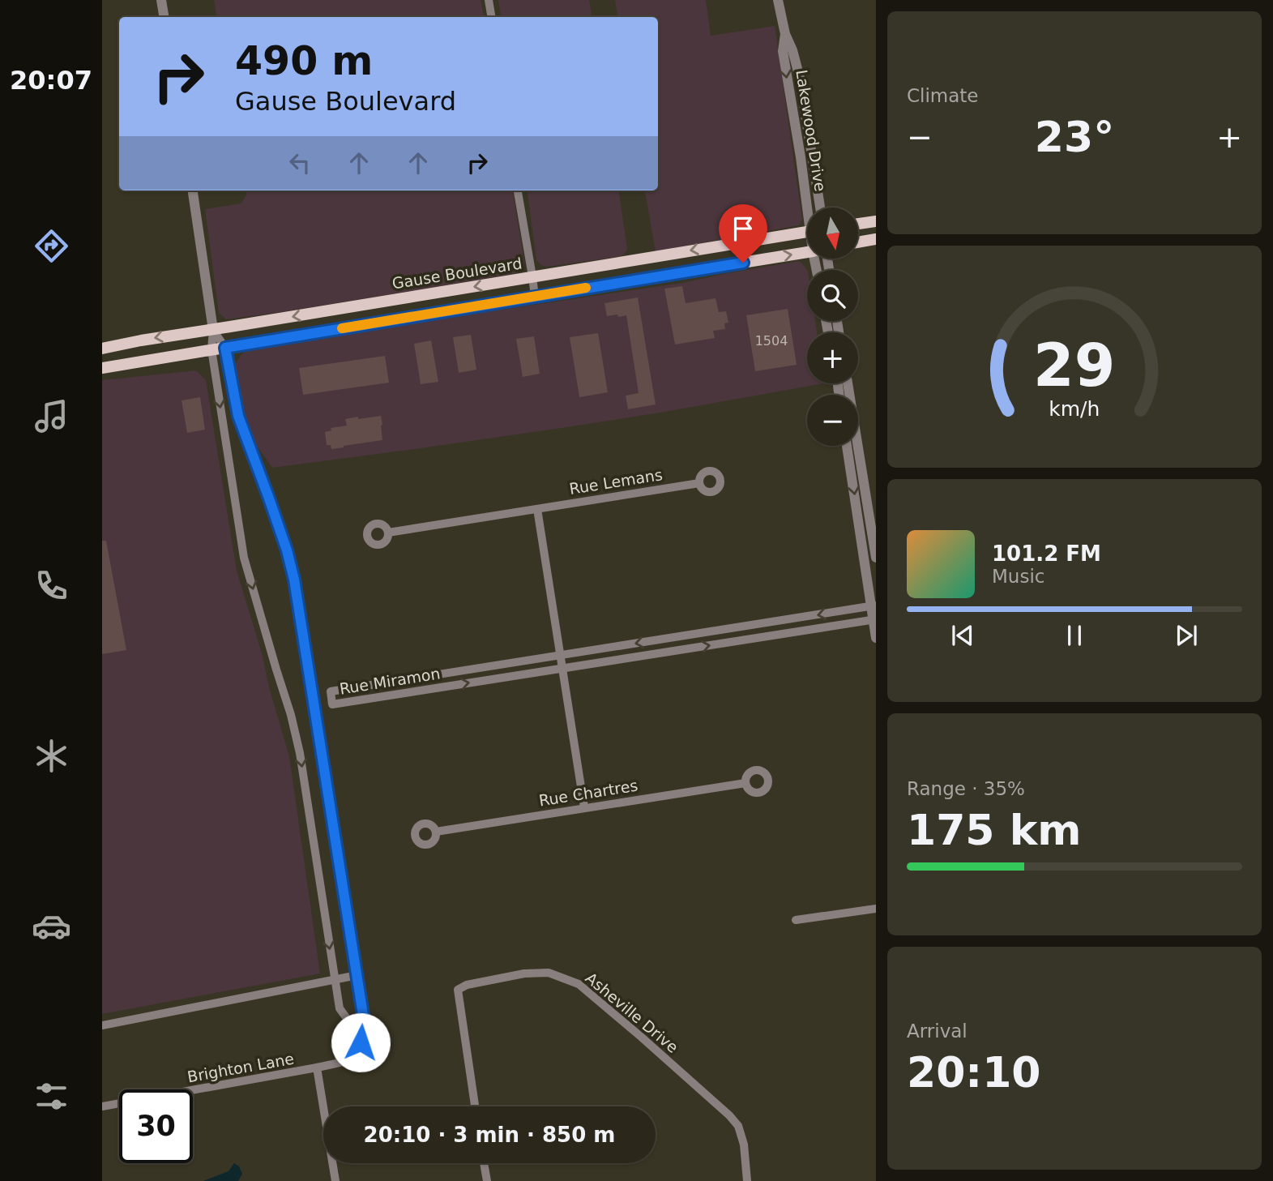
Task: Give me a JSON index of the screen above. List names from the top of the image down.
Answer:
{
  "streets": {
    "main road": ["Gause Boulevard"],
    "street": [
      "Lakewood Drive",
      "Rue Lemans",
      "Rue Miramon",
      "Rue Chartres",
      "Asheville Drive",
      "Brighton Lane"
    ]
  },
  "house_numbers": ["1504"],
  "north": "bottom",
  "page": {
    "tabs": "20:07",
    "tile": [
      "Climate",
      ["Range · 35%", "175 km"],
      ["Arrival", "20:10"]
    ],
    "turn": ["490 m", "Gause Boulevard"],
    "heat": ["−", "23°", "+"],
    "map_buttons": ["+", "−"],
    "song": ["101.2 FM", "Music"],
    "limit": "30",
    "trip": "20:10 · 3 min · 850 m",
    "gauge": ["29", "km/h"]
  }
}
